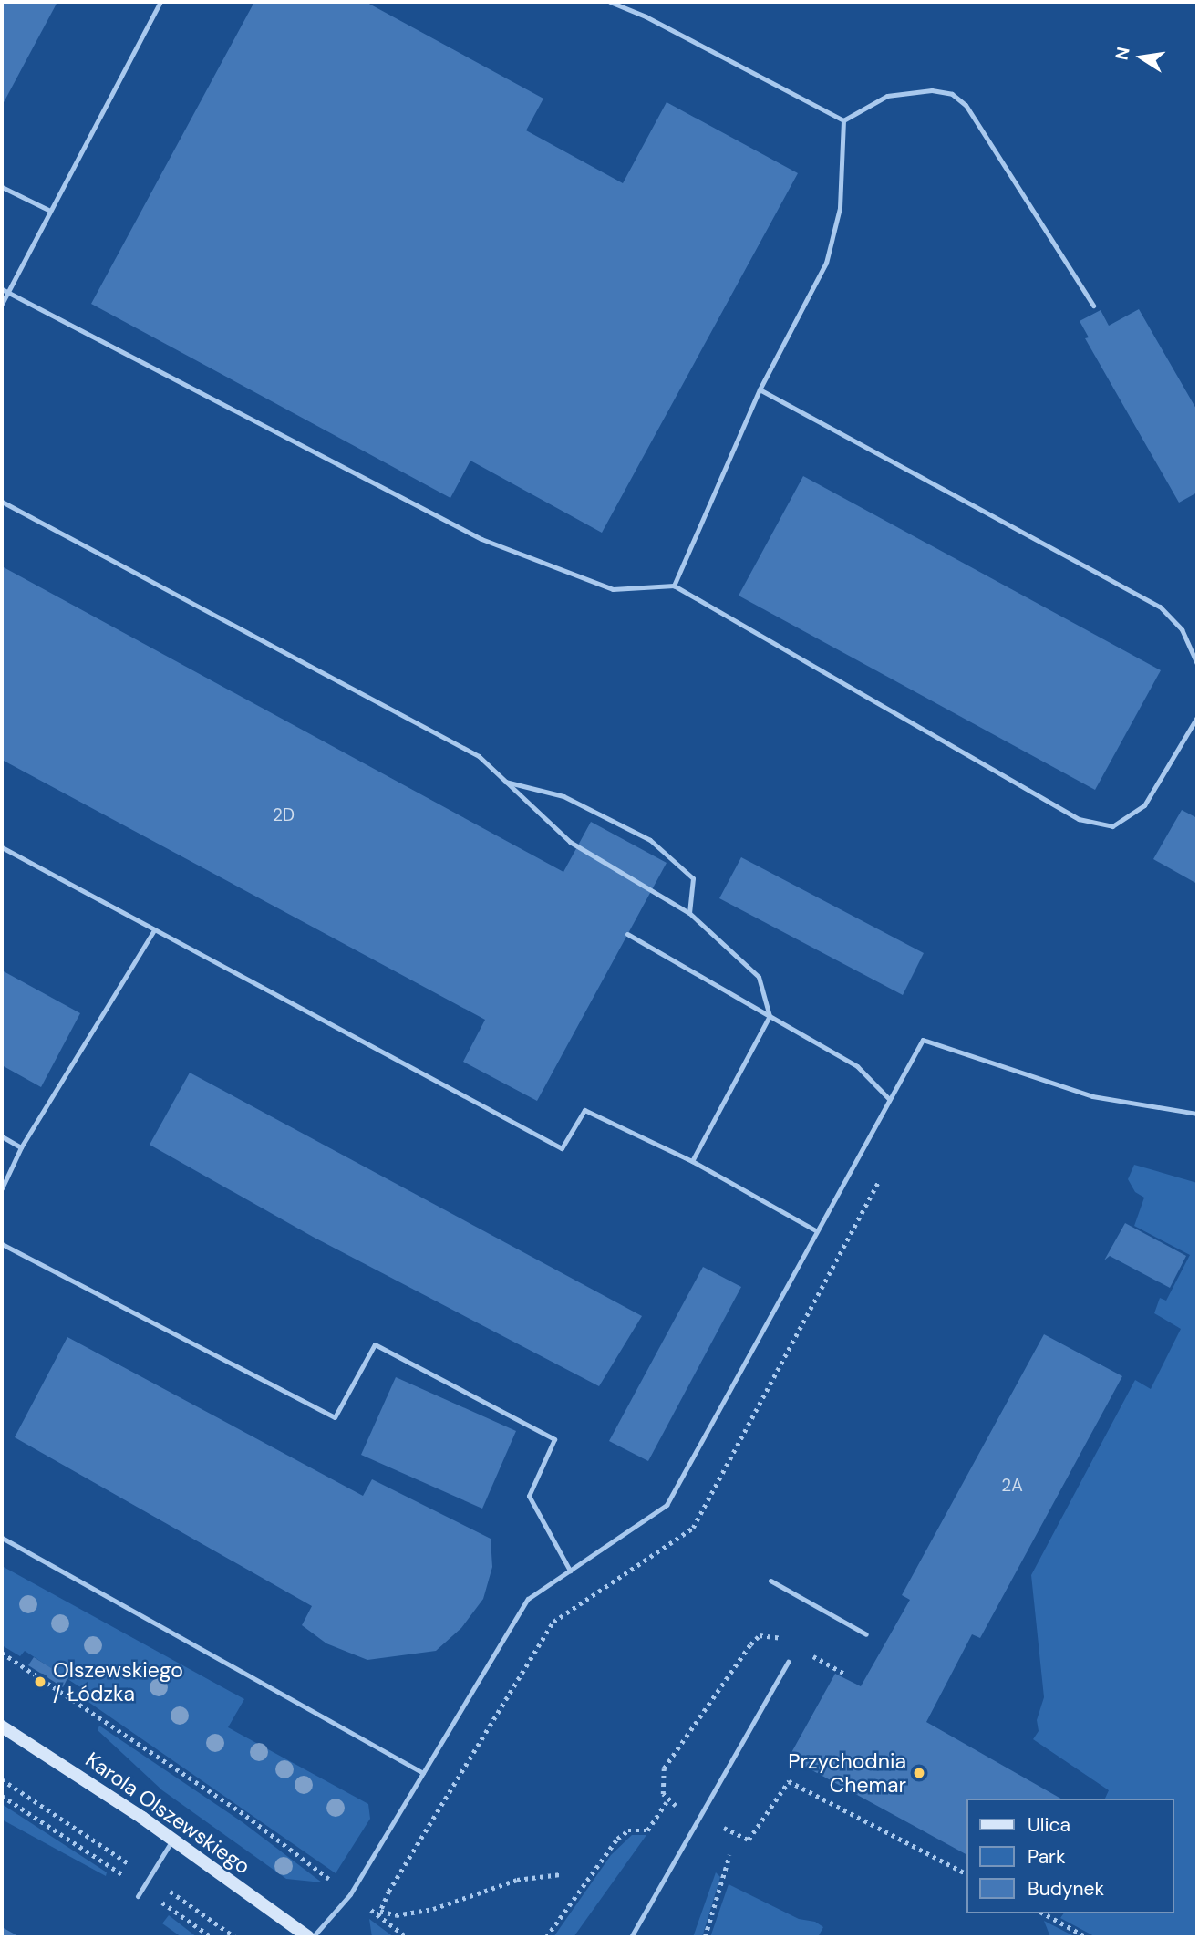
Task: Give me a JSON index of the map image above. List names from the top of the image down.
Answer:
{
  "streets": {
    "street": ["Karola Olszewskiego"]
  },
  "places": ["Olszewskiego / Łódzka", "Przychodnia Chemar"],
  "house_numbers": ["2D", "2A"],
  "legend": ["Ulica", "Park", "Budynek"],
  "north": "left"
}
